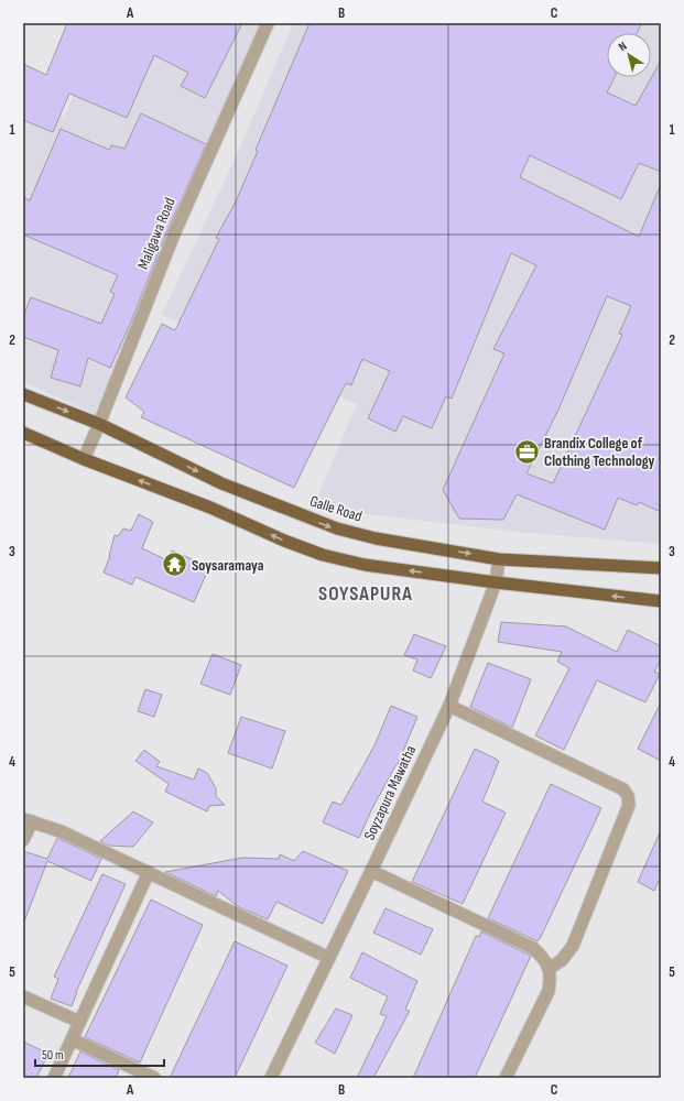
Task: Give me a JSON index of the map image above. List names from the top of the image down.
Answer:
{
  "streets": {
    "highway": ["Galle Road"],
    "street": ["Maligawa Road", "Soyzapura Mawatha"]
  },
  "crossings": [
    ["Maligawa Road", "Galle Road"],
    ["Galle Road", "Soyzapura Mawatha"]
  ],
  "districts": ["SOYSAPURA"],
  "places": {
    "office": ["Brandix College of Clothing Technology"],
    "temple": ["Soysaramaya"]
  },
  "scale_bar": "50 m",
  "north": "top left",
  "grid": {
    "columns": ["A", "B", "C"],
    "rows": [
      "1",
      "2",
      "3",
      "4",
      "5"
    ]
  }
}
